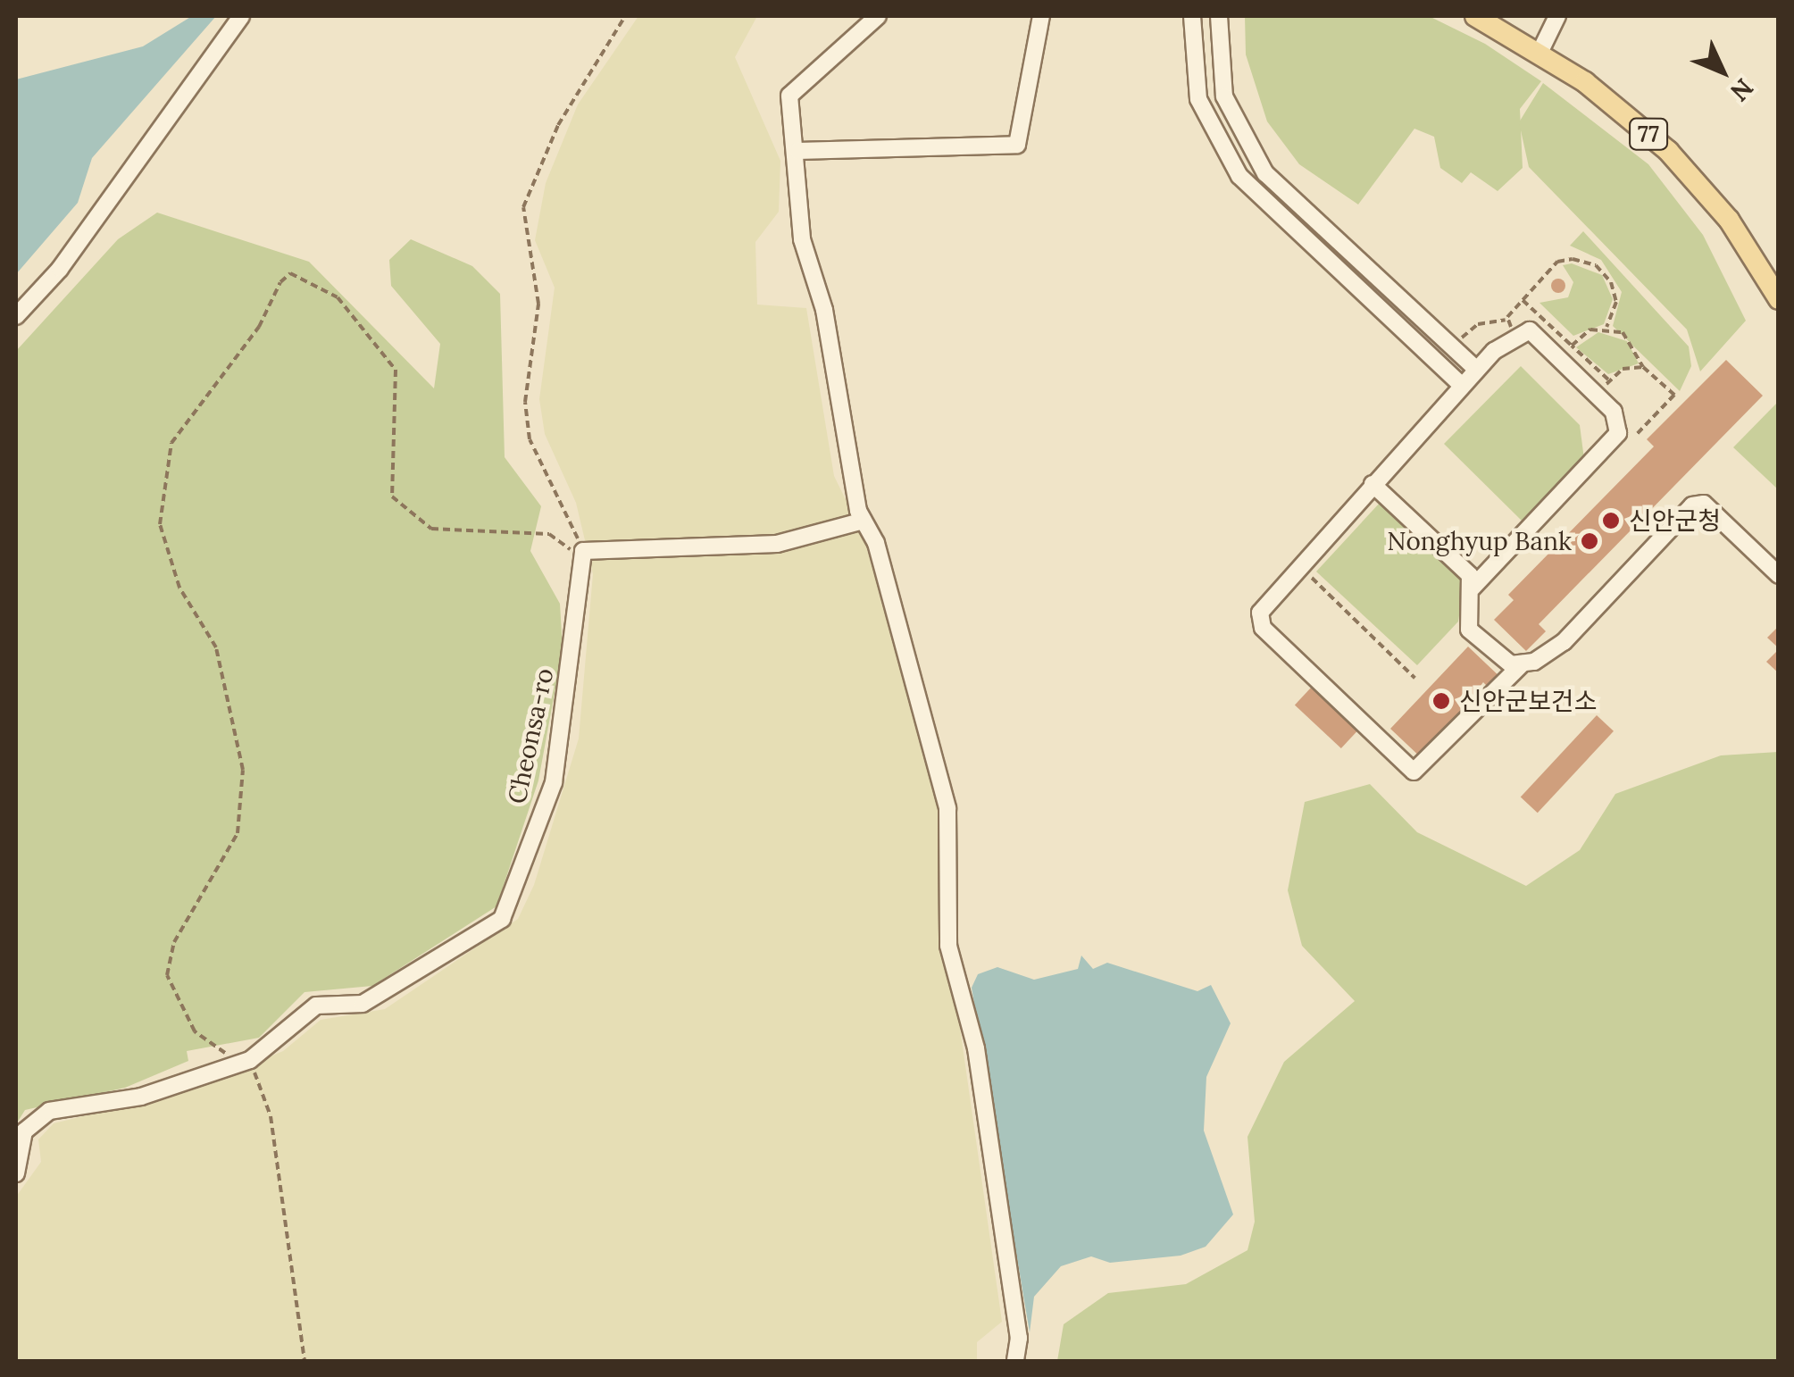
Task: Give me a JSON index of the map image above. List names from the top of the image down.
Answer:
{
  "streets": {
    "main road": ["77"],
    "street": ["Cheonsa-ro"]
  },
  "places": ["신안군청", "Nonghyup Bank", "신안군보건소"],
  "north": "bottom right"
}
